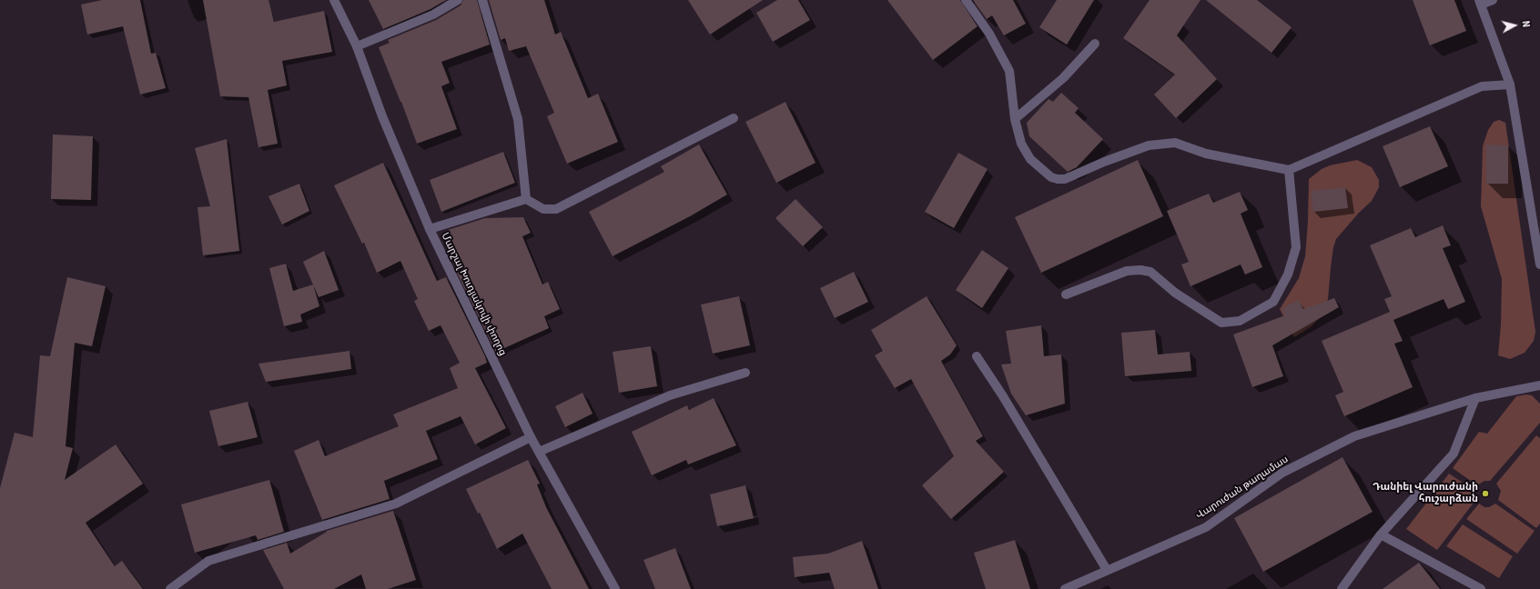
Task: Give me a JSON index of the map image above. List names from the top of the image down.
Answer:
{
  "streets": {
    "street": ["Մարշալ Խուդյակովի փողոց", "Վարուժան թաղամաս"]
  },
  "places": ["Դանիել Վարուժանի հուշարձան"],
  "north": "right"
}
